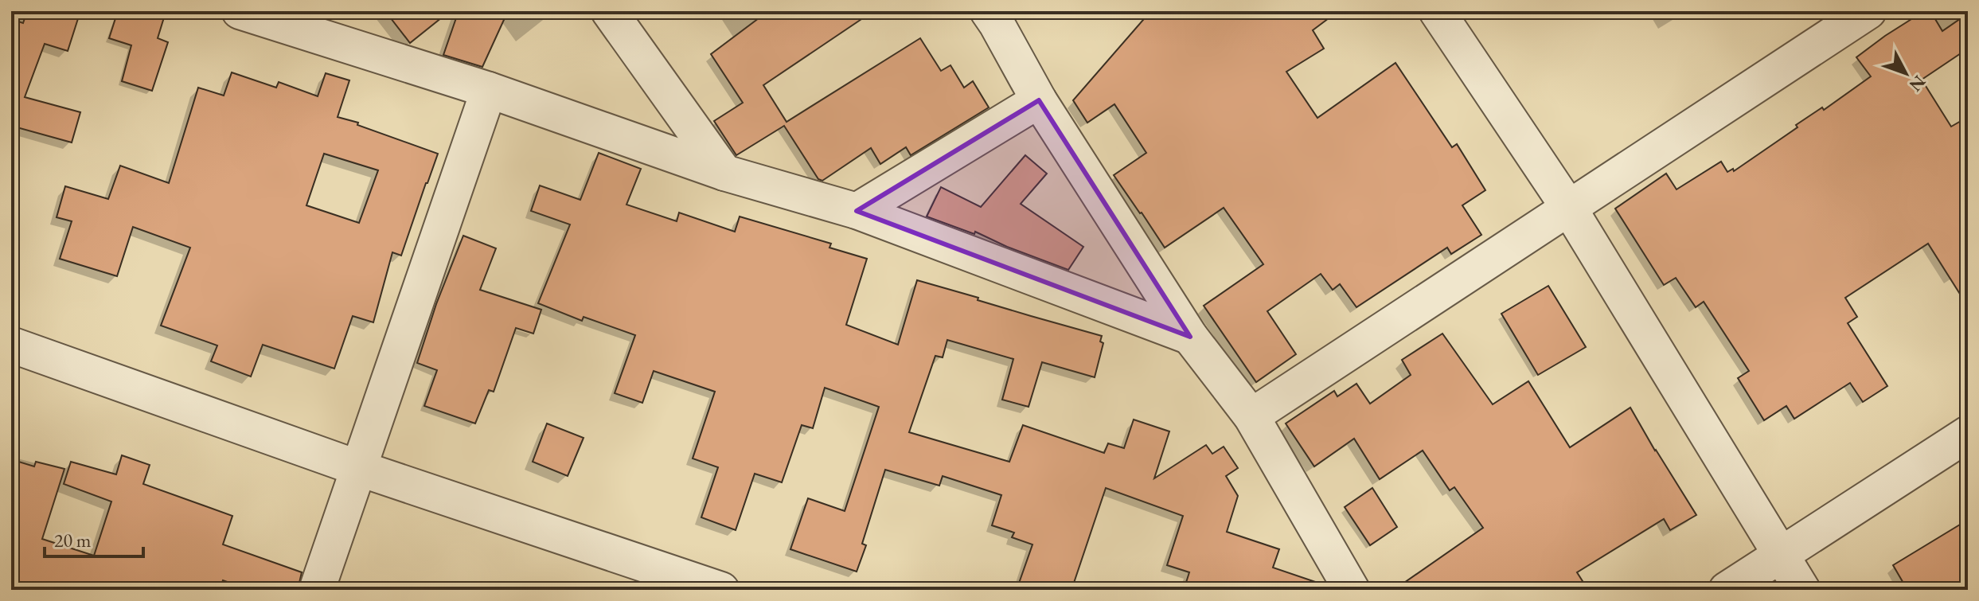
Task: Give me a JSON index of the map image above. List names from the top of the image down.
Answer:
{
  "scale_bar": "20 m",
  "north": "bottom right"
}
